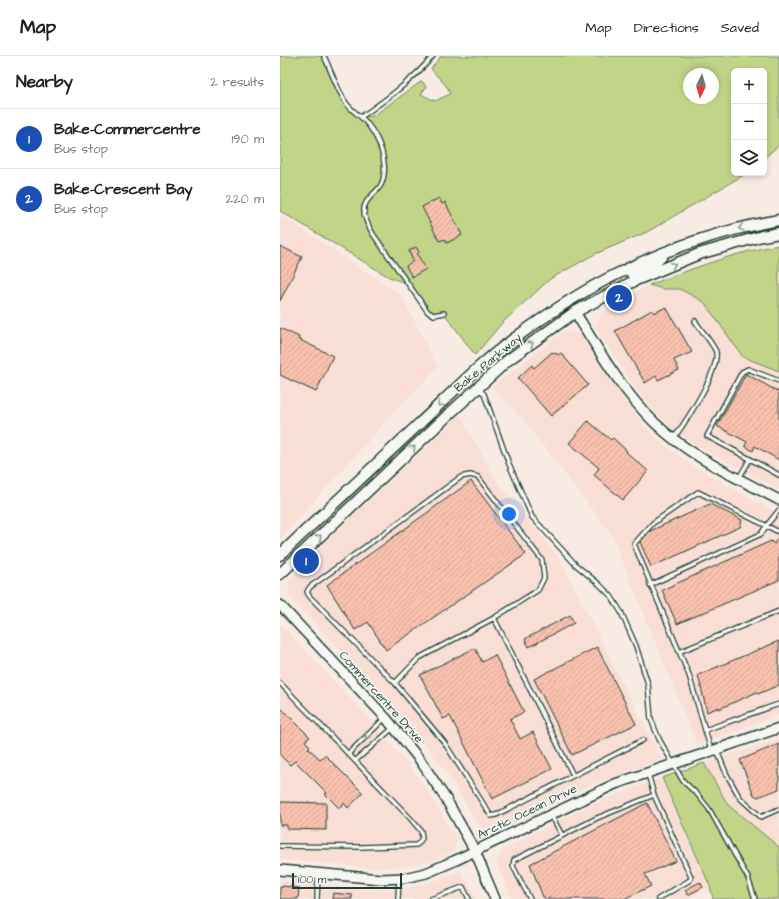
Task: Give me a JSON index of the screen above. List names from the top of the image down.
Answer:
{
  "streets": {
    "main road": ["Bake Parkway"],
    "street": ["Commercentre Drive", "Arctic Ocean Drive"]
  },
  "crossings": [
    ["Commercentre Drive", "Arctic Ocean Drive"]
  ],
  "scale_bar": "100 m",
  "north": "bottom",
  "page": {
    "header": "Map",
    "nav": ["Map", "Directions", "Saved"],
    "heading": ["Nearby", "2 results"],
    "map_buttons": ["+", "−"],
    "list": [
      {
        "mark": "1",
        "name": "Bake-Commercentre",
        "note": "Bus stop",
        "value": "190 m"
      },
      {
        "mark": "2",
        "name": "Bake-Crescent Bay",
        "note": "Bus stop",
        "value": "220 m"
      }
    ],
    "pins": ["2", "1"],
    "scale": "100 m"
  }
}
